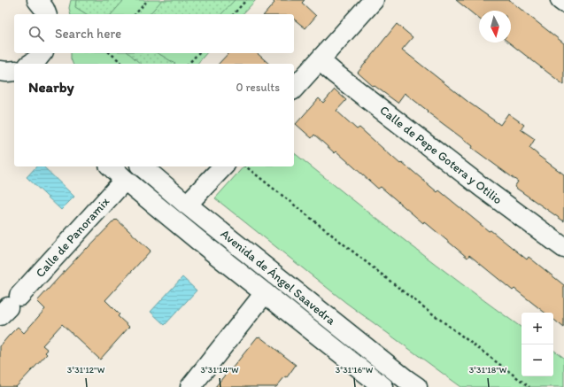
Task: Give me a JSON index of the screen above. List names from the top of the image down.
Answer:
{
  "streets": {
    "street": ["Calle de Pepe Gotera y Otilio", "Calle de Panoramix", "Avenida de Ángel Saavedra"]
  },
  "crossings": [
    ["Calle de Panoramix", "Avenida de Ángel Saavedra"]
  ],
  "north": "bottom",
  "page": {
    "search": "Search here",
    "heading": ["Nearby", "0 results"],
    "map_buttons": ["+", "−"]
  },
  "coordinates": [
    "3°31'12\"W",
    "3°31'14\"W",
    "3°31'16\"W",
    "3°31'18\"W"
  ]
}
